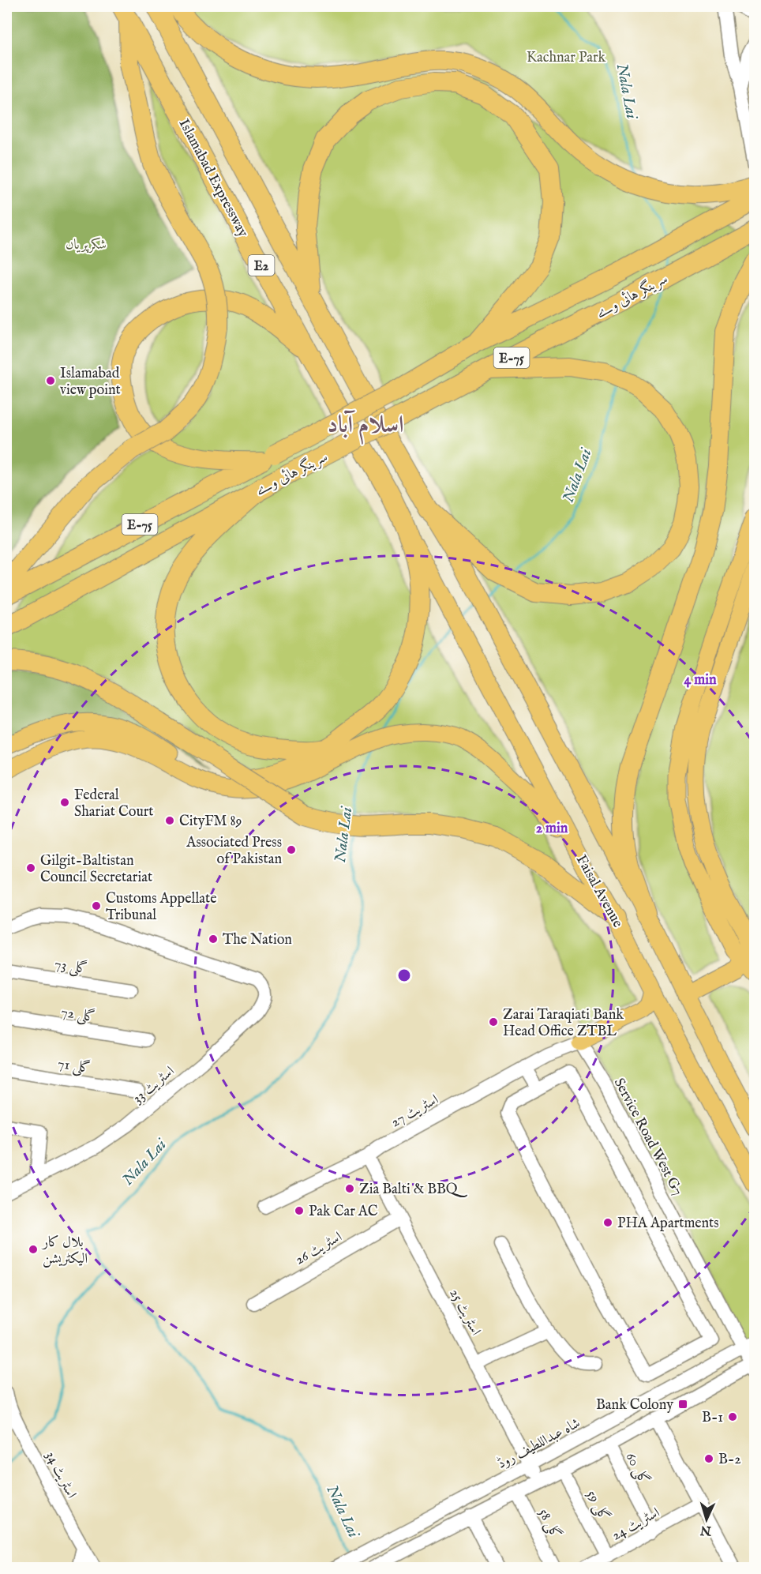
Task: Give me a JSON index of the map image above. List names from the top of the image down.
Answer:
{
  "streets": {
    "highway": [
      "Islamabad Expressway",
      "E2",
      "سرینگر ہائی وے",
      "E-75"
    ],
    "main road": ["Faisal Avenue"],
    "street": [
      "گلی 73",
      "گلی 72",
      "گلی 71",
      "اسٹریٹ 33",
      "اسٹریٹ 27",
      "Service Road West G7",
      "اسٹریٹ 26",
      "اسٹریٹ 25",
      "شاہ عبداللطیف روڈ",
      "گلی 60",
      "اسٹریٹ 34",
      "گلی 59",
      "گلی 58",
      "اسٹریٹ 24"
    ]
  },
  "crossings": [
    ["Islamabad Expressway", "Faisal Avenue"],
    ["E2", "Faisal Avenue"],
    ["اسٹریٹ 27", "Service Road West G7"],
    ["اسٹریٹ 27", "اسٹریٹ 25"],
    ["Service Road West G7", "شاہ عبداللطیف روڈ"],
    ["اسٹریٹ 26", "اسٹریٹ 25"],
    ["اسٹریٹ 25", "شاہ عبداللطیف روڈ"],
    ["گلی 60", "اسٹریٹ 24"],
    ["گلی 59", "اسٹریٹ 24"]
  ],
  "districts": ["اسلام آباد"],
  "water": ["Nala Lai"],
  "parks": ["Kachnar Park", "شکرپریاں"],
  "places": {
    "other": [
      "Islamabad view point",
      "Federal Shariat Court",
      "CityFM 89",
      "Associated Press of Pakistan",
      "Gilgit-Baltistan Council Secretariat",
      "Customs Appellate Tribunal",
      "The Nation",
      "Zarai Taraqiati Bank Head Office ZTBL",
      "Zia Balti & BBQ",
      "Pak Car AC",
      "PHA Apartments",
      "بلال کار الیکٹریشن",
      "B-1",
      "B-2"
    ],
    "transit": ["Bank Colony"]
  },
  "north": "bottom",
  "rings": ["4 min", "2 min"]
}
